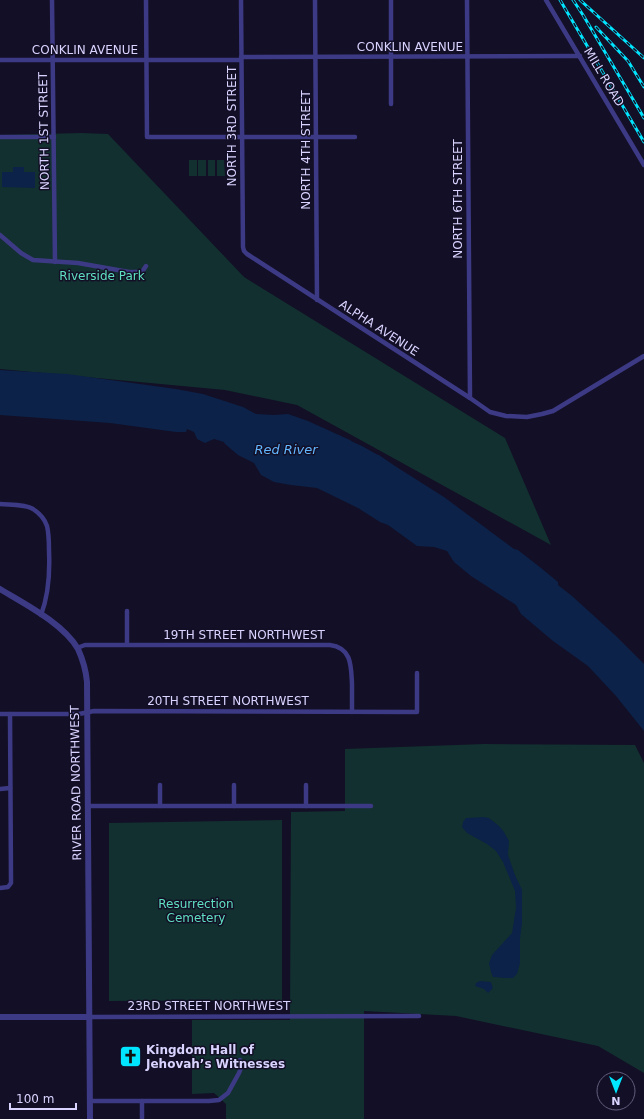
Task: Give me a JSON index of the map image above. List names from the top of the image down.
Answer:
{
  "streets": {
    "street": [
      "CONKLIN AVENUE",
      "MILL ROAD",
      "NORTH 3RD STREET",
      "NORTH 1ST STREET",
      "NORTH 4TH STREET",
      "NORTH 6TH STREET",
      "ALPHA AVENUE",
      "19TH STREET NORTHWEST",
      "20TH STREET NORTHWEST",
      "RIVER ROAD NORTHWEST",
      "23RD STREET NORTHWEST"
    ]
  },
  "crossings": [
    ["CONKLIN AVENUE", "MILL ROAD"],
    ["CONKLIN AVENUE", "NORTH 3RD STREET"],
    ["CONKLIN AVENUE", "NORTH 1ST STREET"],
    ["CONKLIN AVENUE", "NORTH 4TH STREET"],
    ["CONKLIN AVENUE", "NORTH 6TH STREET"],
    ["NORTH 3RD STREET", "ALPHA AVENUE"],
    ["NORTH 4TH STREET", "ALPHA AVENUE"],
    ["NORTH 6TH STREET", "ALPHA AVENUE"],
    ["19TH STREET NORTHWEST", "20TH STREET NORTHWEST"],
    ["19TH STREET NORTHWEST", "RIVER ROAD NORTHWEST"],
    ["20TH STREET NORTHWEST", "RIVER ROAD NORTHWEST"],
    ["RIVER ROAD NORTHWEST", "23RD STREET NORTHWEST"]
  ],
  "water": ["Red River"],
  "parks": ["Riverside Park", "Resurrection Cemetery"],
  "places": {
    "church": ["Kingdom Hall of Jehovah’s Witnesses"]
  },
  "scale_bar": "100 m",
  "north": "bottom"
}
